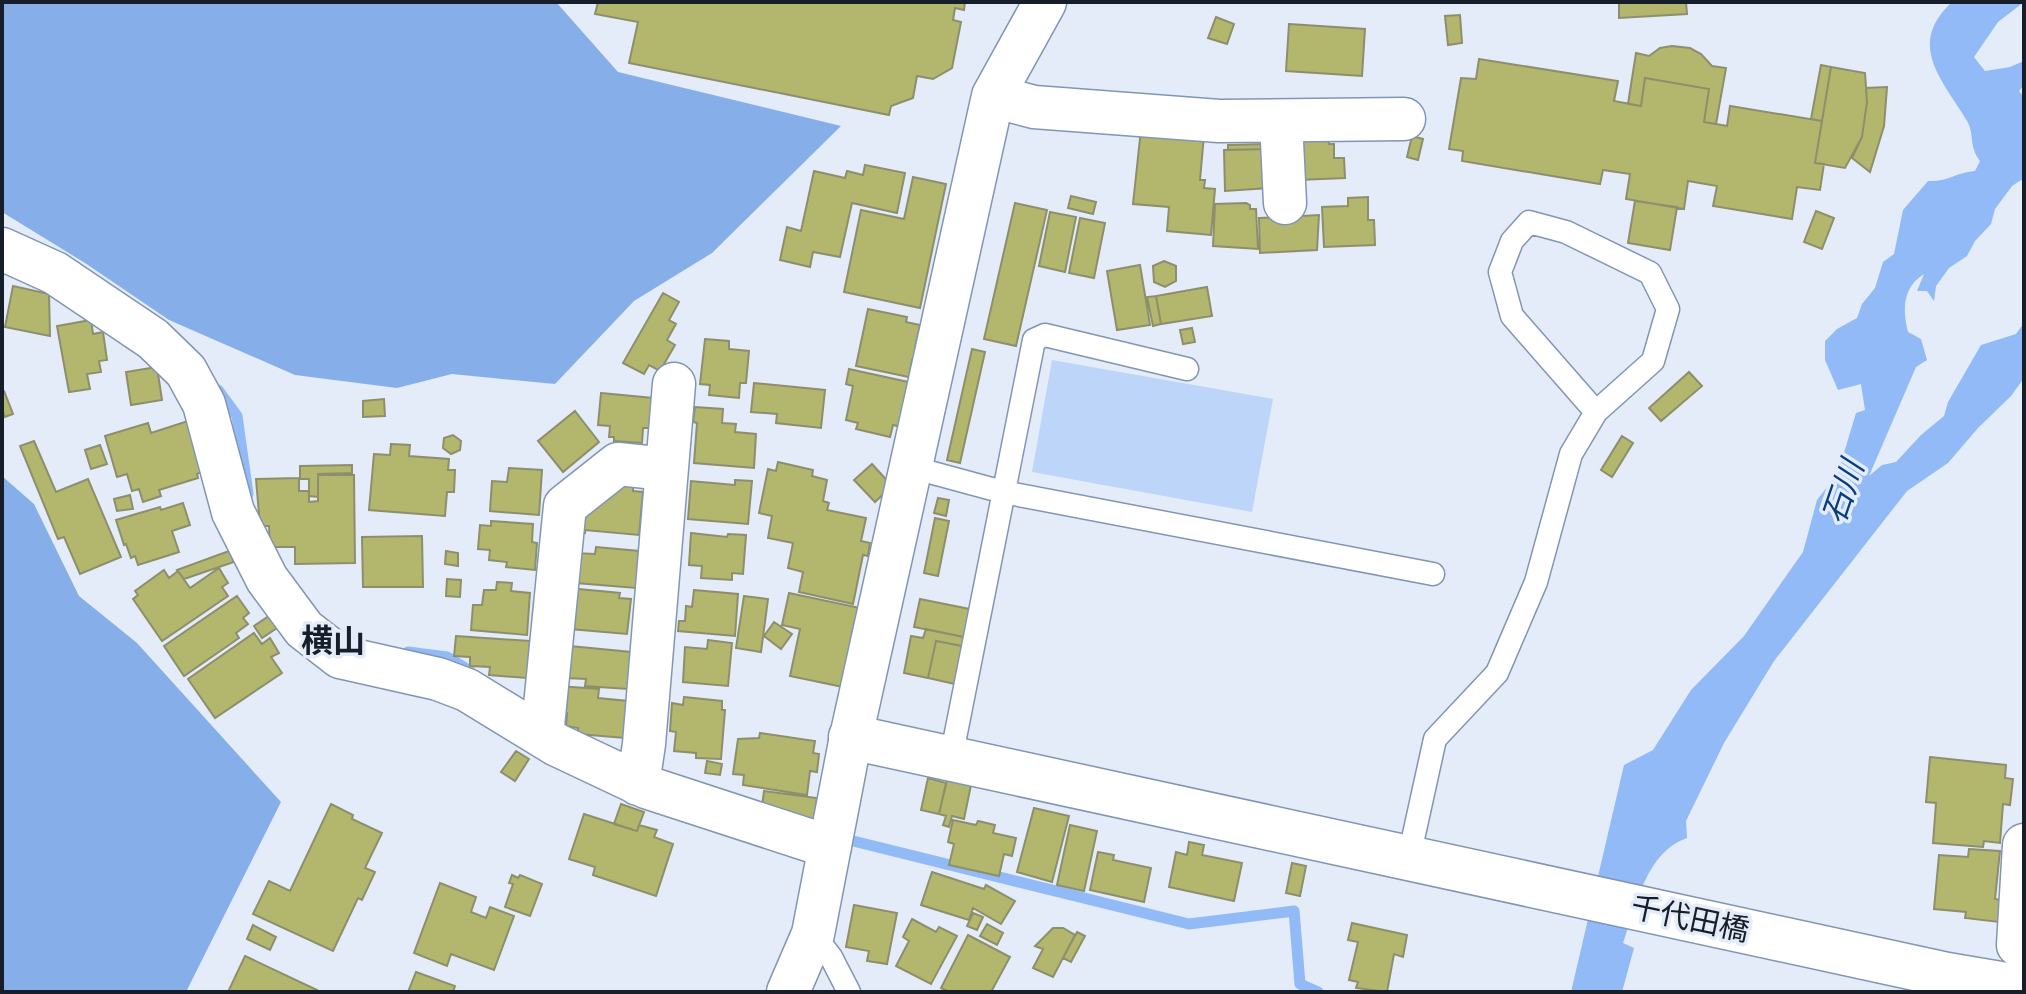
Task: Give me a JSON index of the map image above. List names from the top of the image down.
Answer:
{
  "streets": {
    "street": ["千代田橋"]
  },
  "districts": ["横山"],
  "water": ["石川"]
}
